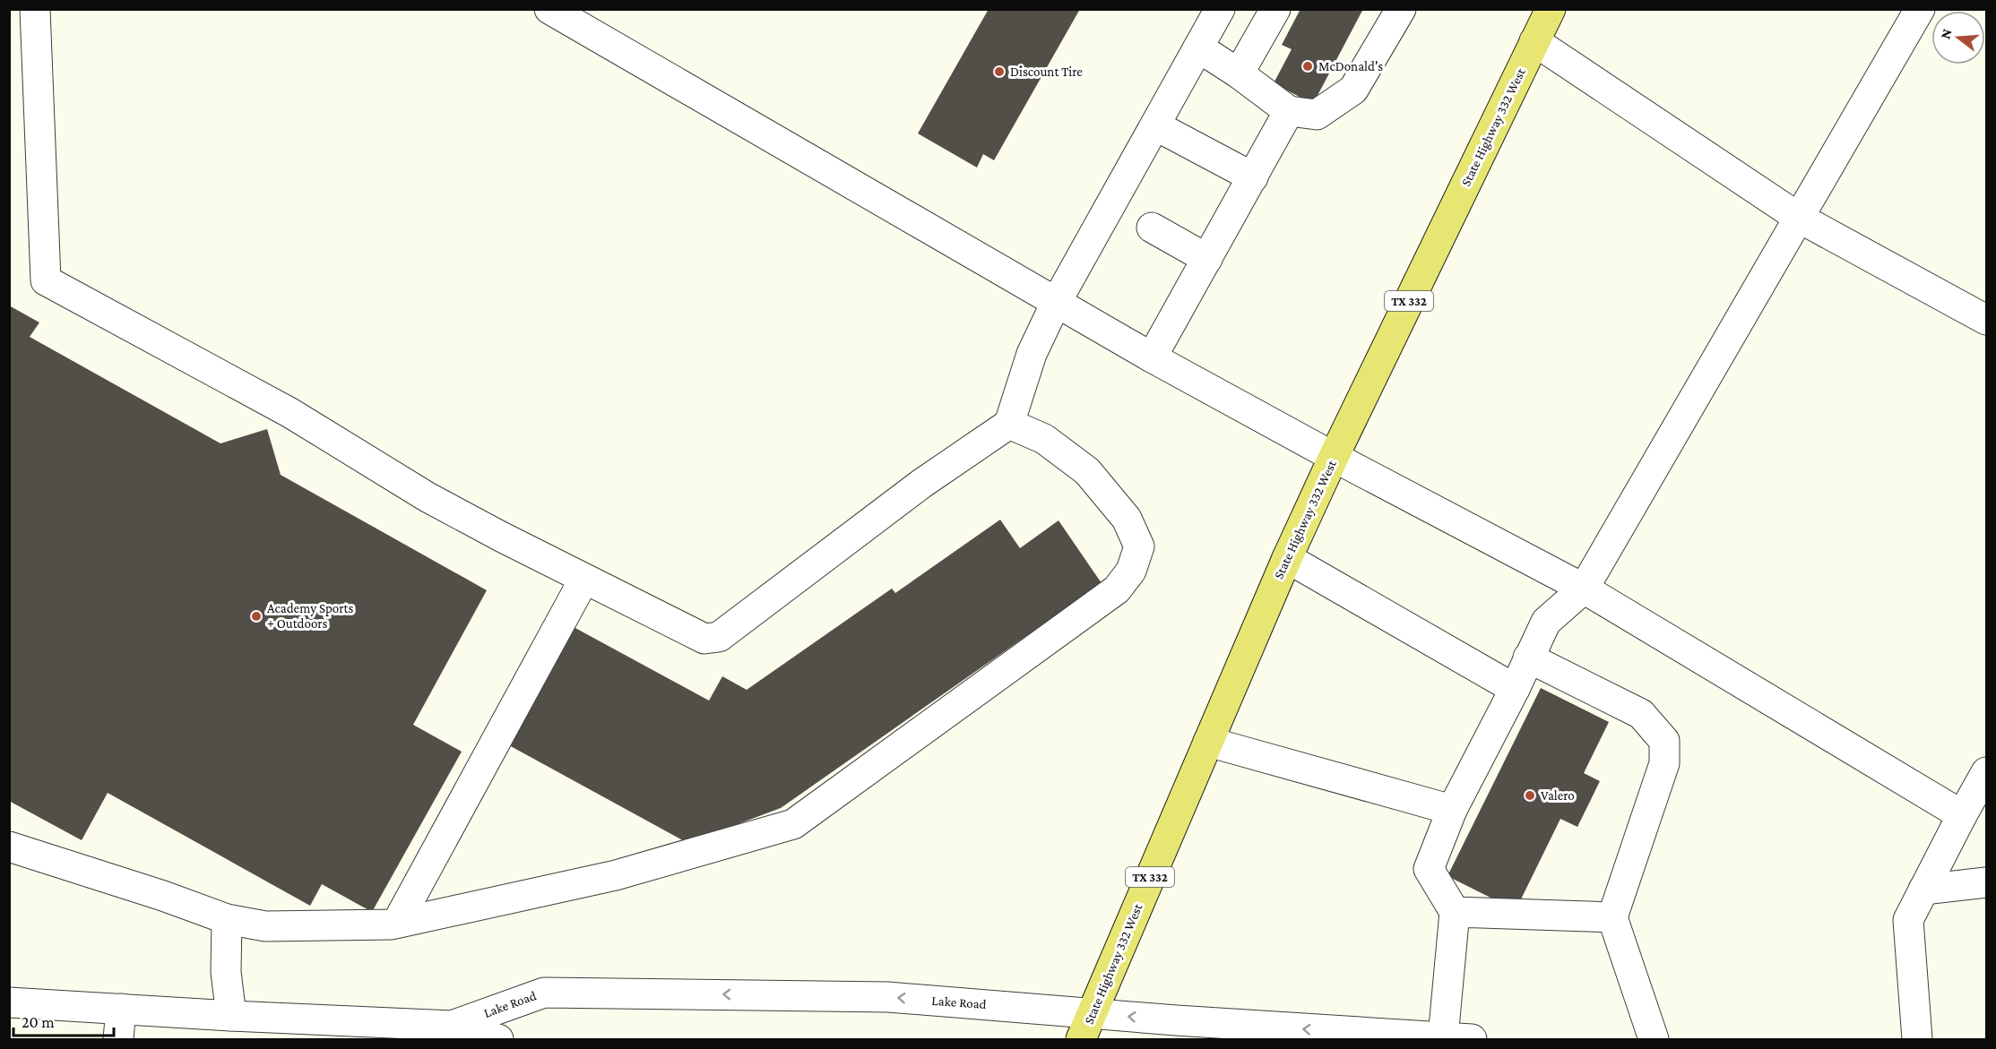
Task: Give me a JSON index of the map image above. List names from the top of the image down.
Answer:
{
  "streets": {
    "main road": ["State Highway 332 West", "TX 332"],
    "street": ["Lake Road"]
  },
  "crossings": [
    ["State Highway 332 West", "Lake Road"]
  ],
  "one_way": ["Lake Road"],
  "places": [
    "McDonald's",
    "Discount Tire",
    "Academy Sports + Outdoors",
    "Valero"
  ],
  "scale_bar": "20 m",
  "north": "left"
}
